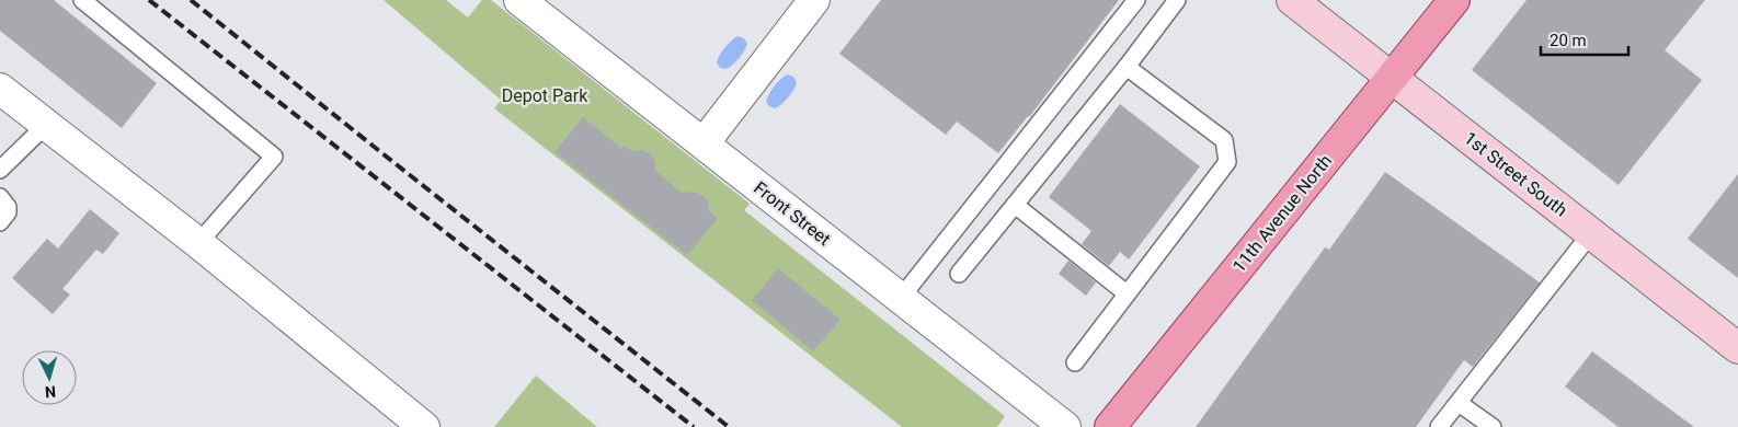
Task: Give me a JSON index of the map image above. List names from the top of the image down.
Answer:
{
  "streets": {
    "main road": ["11th Avenue North"],
    "street": ["1st Street South", "Front Street"]
  },
  "crossings": [
    ["1st Street South", "11th Avenue North"]
  ],
  "parks": ["Depot Park"],
  "scale_bar": "20 m",
  "north": "bottom"
}
